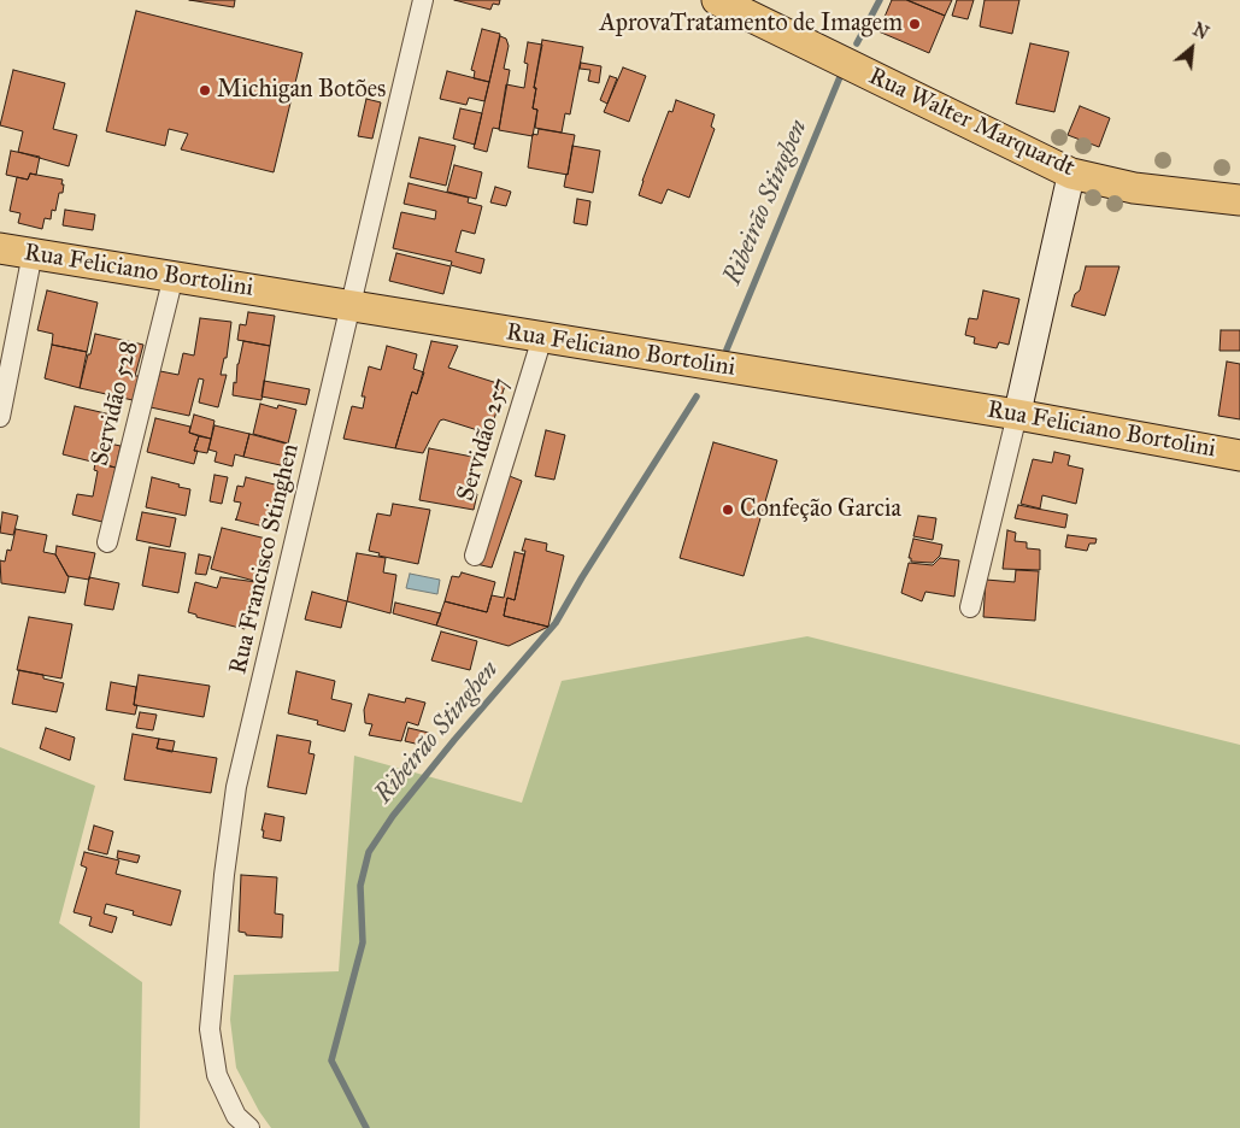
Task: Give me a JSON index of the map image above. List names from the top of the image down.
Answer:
{
  "streets": {
    "main road": ["Rua Walter Marquardt", "Rua Feliciano Bortolini"],
    "street": ["Servidão 528", "Servidão 257", "Rua Francisco Stinghen"]
  },
  "crossings": [
    ["Rua Feliciano Bortolini", "Servidão 528"],
    ["Rua Feliciano Bortolini", "Servidão 257"],
    ["Rua Feliciano Bortolini", "Rua Francisco Stinghen"]
  ],
  "water": ["Ribeirão Stinghen"],
  "places": ["AprovaTratamento de Imagem", "Michigan Botões", "Confeção Garcia"],
  "north": "top right"
}
